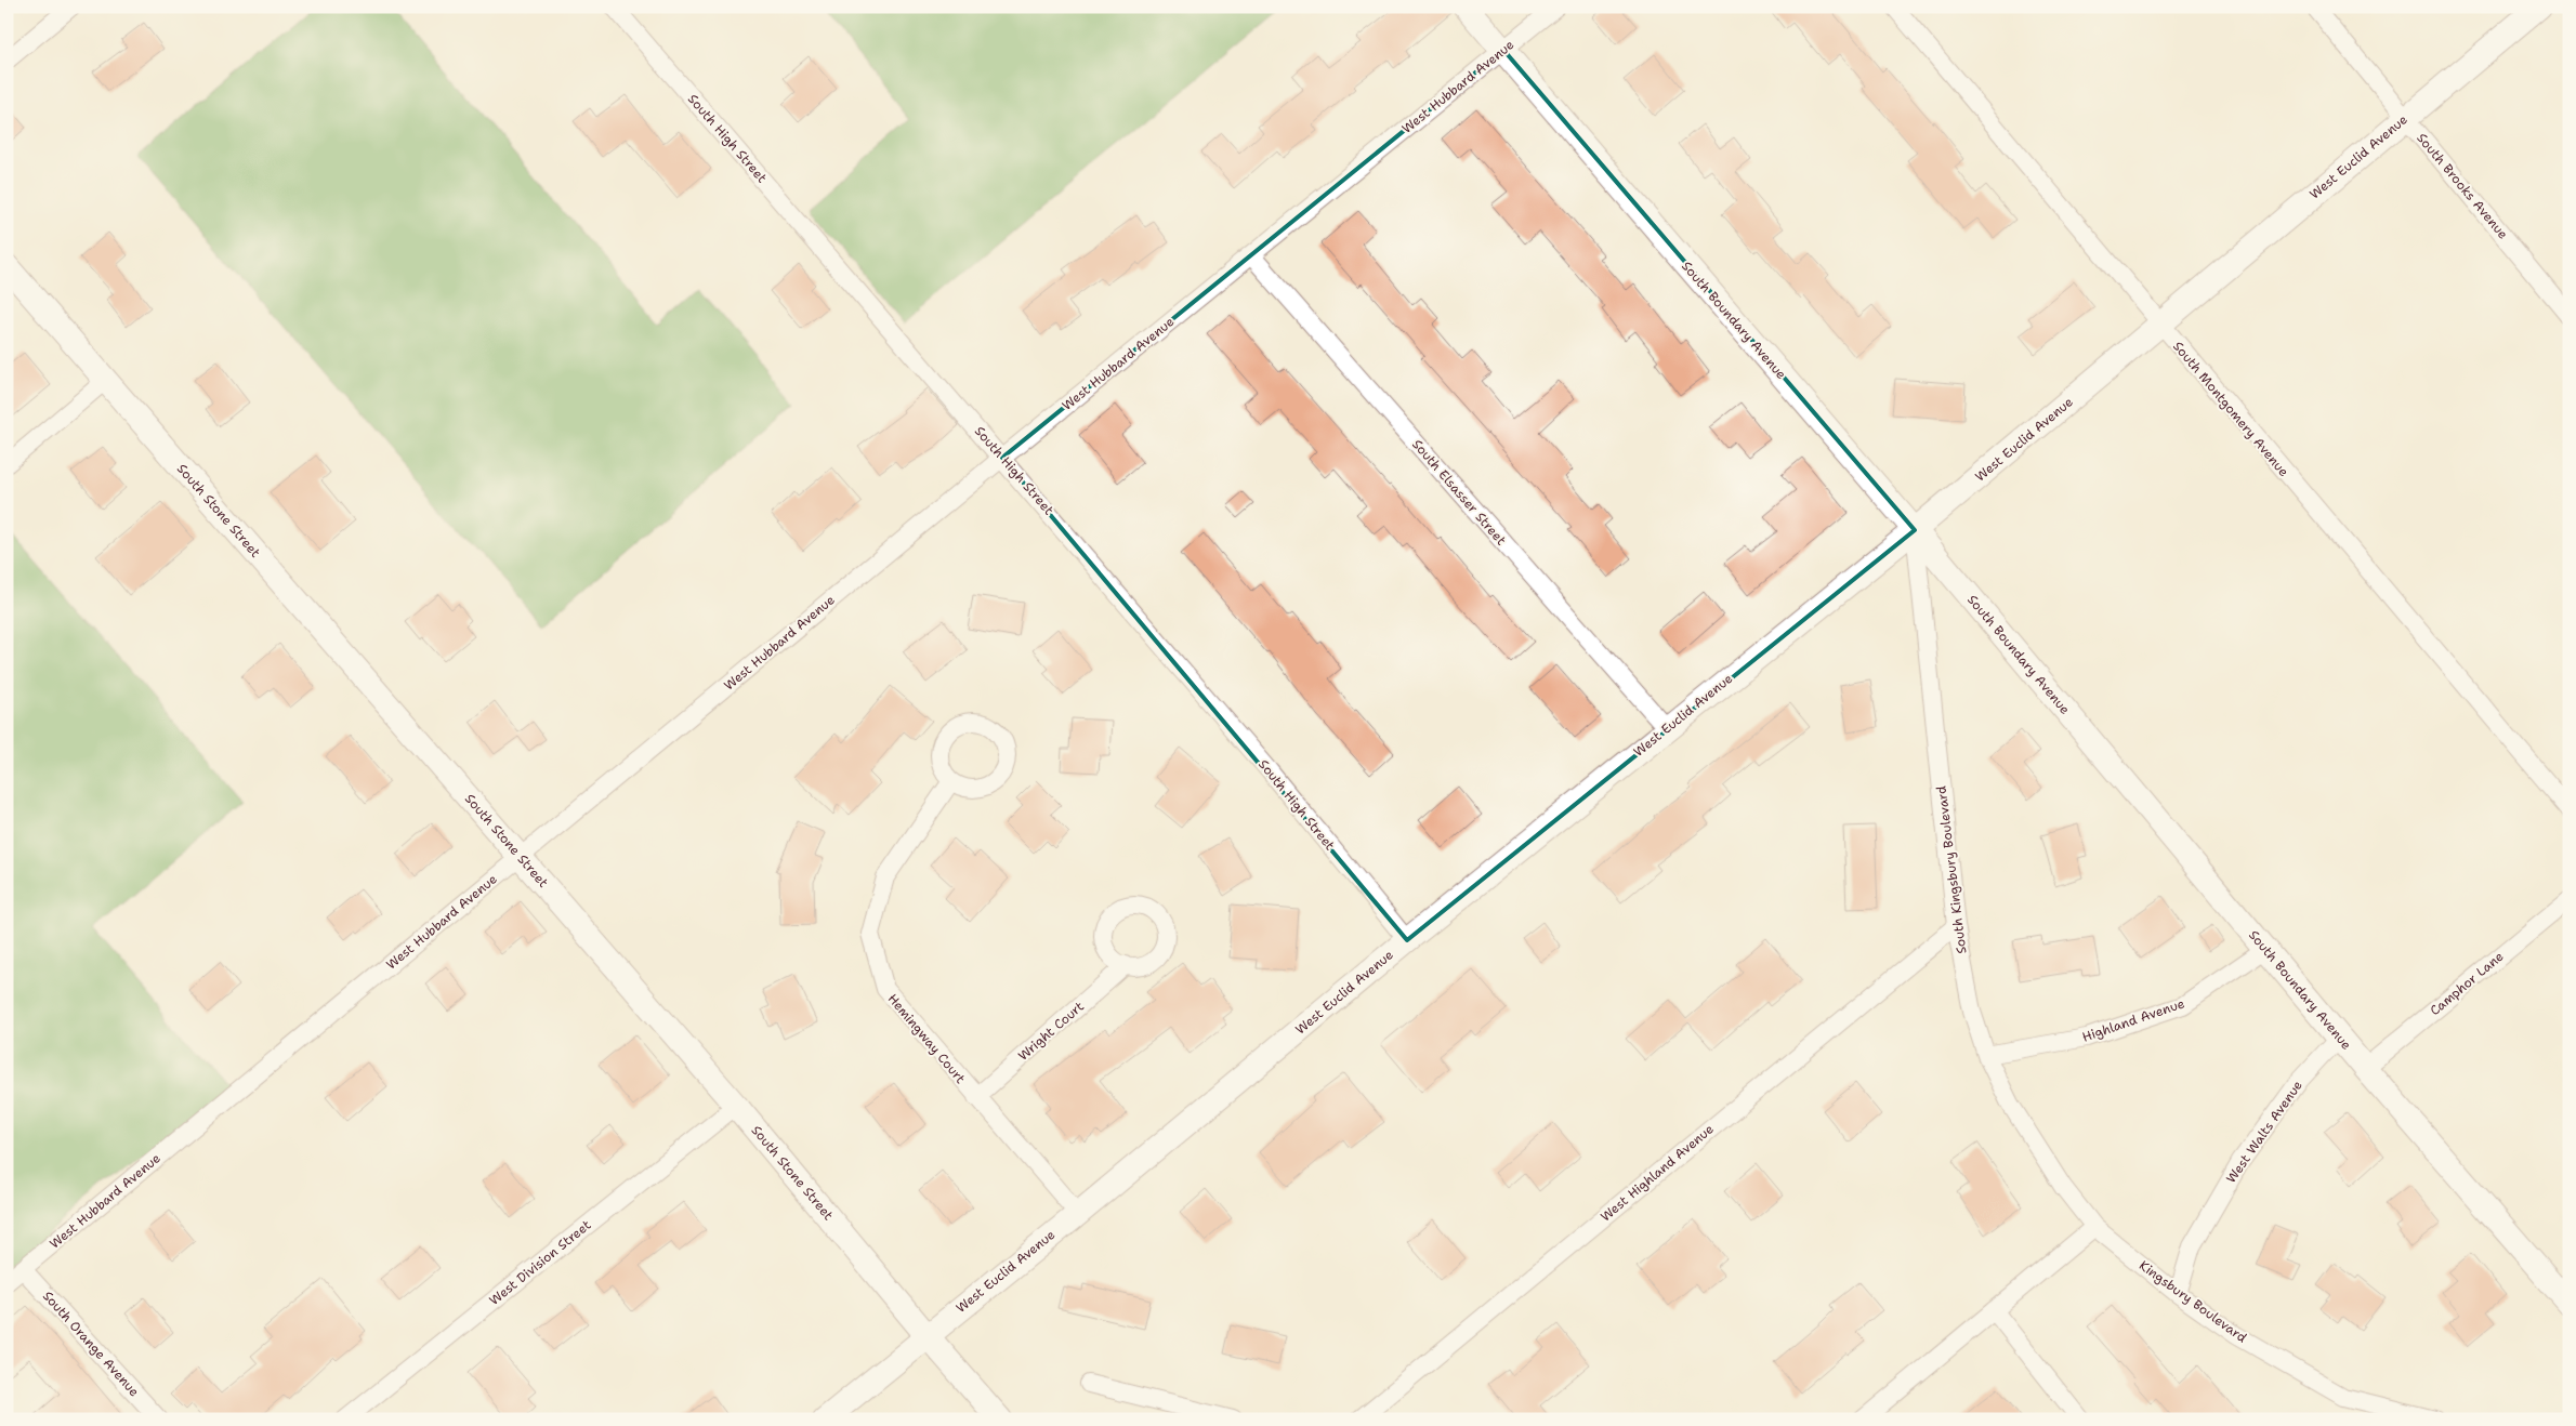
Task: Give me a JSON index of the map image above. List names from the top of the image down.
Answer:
{
  "streets": {
    "street": [
      "West Hubbard Avenue",
      "South High Street",
      "West Euclid Avenue",
      "South Brooks Avenue",
      "South Boundary Avenue",
      "South Montgomery Avenue",
      "South Elsasser Street",
      "South Stone Street",
      "South Kingsbury Boulevard",
      "Camphor Lane",
      "Highland Avenue",
      "Wright Court",
      "Hemingway Court",
      "West Walts Avenue",
      "West Highland Avenue",
      "West Division Street",
      "Kingsbury Boulevard",
      "South Orange Avenue"
    ]
  },
  "crossings": [
    ["West Hubbard Avenue", "South High Street"],
    ["West Hubbard Avenue", "South Boundary Avenue"],
    ["West Hubbard Avenue", "South Elsasser Street"],
    ["West Hubbard Avenue", "South Stone Street"],
    ["West Hubbard Avenue", "South Orange Avenue"],
    ["South High Street", "West Euclid Avenue"],
    ["West Euclid Avenue", "South Brooks Avenue"],
    ["West Euclid Avenue", "South Boundary Avenue"],
    ["West Euclid Avenue", "South Montgomery Avenue"],
    ["West Euclid Avenue", "South Elsasser Street"],
    ["West Euclid Avenue", "South Stone Street"],
    ["West Euclid Avenue", "South Kingsbury Boulevard"],
    ["West Euclid Avenue", "Hemingway Court"],
    ["South Boundary Avenue", "South Kingsbury Boulevard"],
    ["South Boundary Avenue", "Camphor Lane"],
    ["South Boundary Avenue", "Highland Avenue"],
    ["South Boundary Avenue", "West Walts Avenue"],
    ["South Stone Street", "West Division Street"],
    ["South Kingsbury Boulevard", "Highland Avenue"],
    ["South Kingsbury Boulevard", "West Highland Avenue"],
    ["South Kingsbury Boulevard", "Kingsbury Boulevard"],
    ["Wright Court", "Hemingway Court"],
    ["West Walts Avenue", "Kingsbury Boulevard"]
  ]
}
